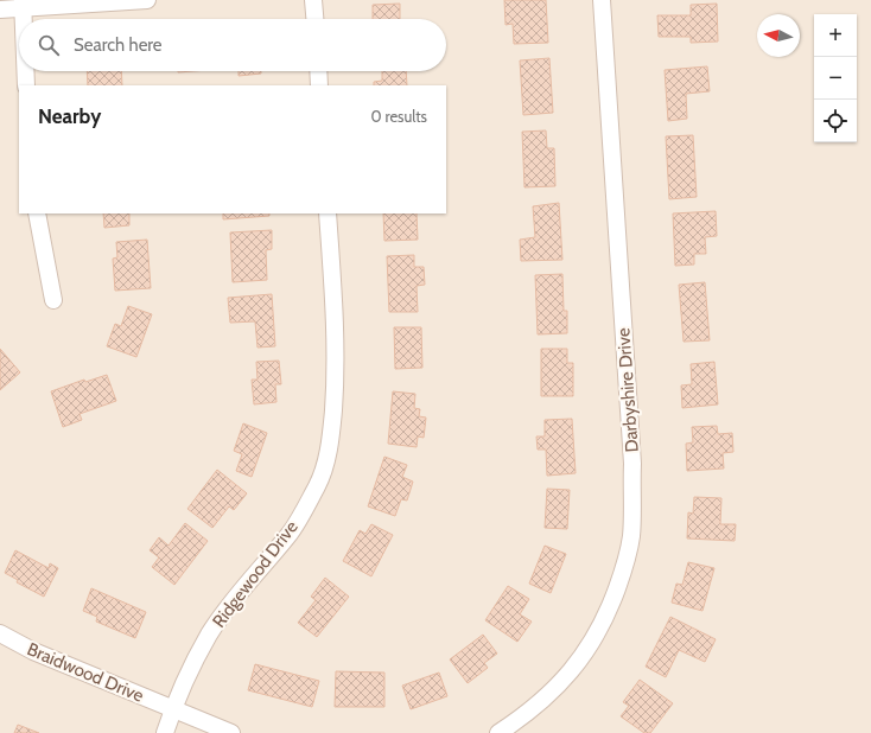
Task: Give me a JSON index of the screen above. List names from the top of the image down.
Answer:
{
  "streets": {
    "street": ["Darbyshire Drive", "Ridgewood Drive", "Braidwood Drive"]
  },
  "crossings": [
    ["Ridgewood Drive", "Braidwood Drive"]
  ],
  "north": "left",
  "page": {
    "map_buttons": ["+", "−"],
    "search": "Search here",
    "heading": ["Nearby", "0 results"]
  }
}
